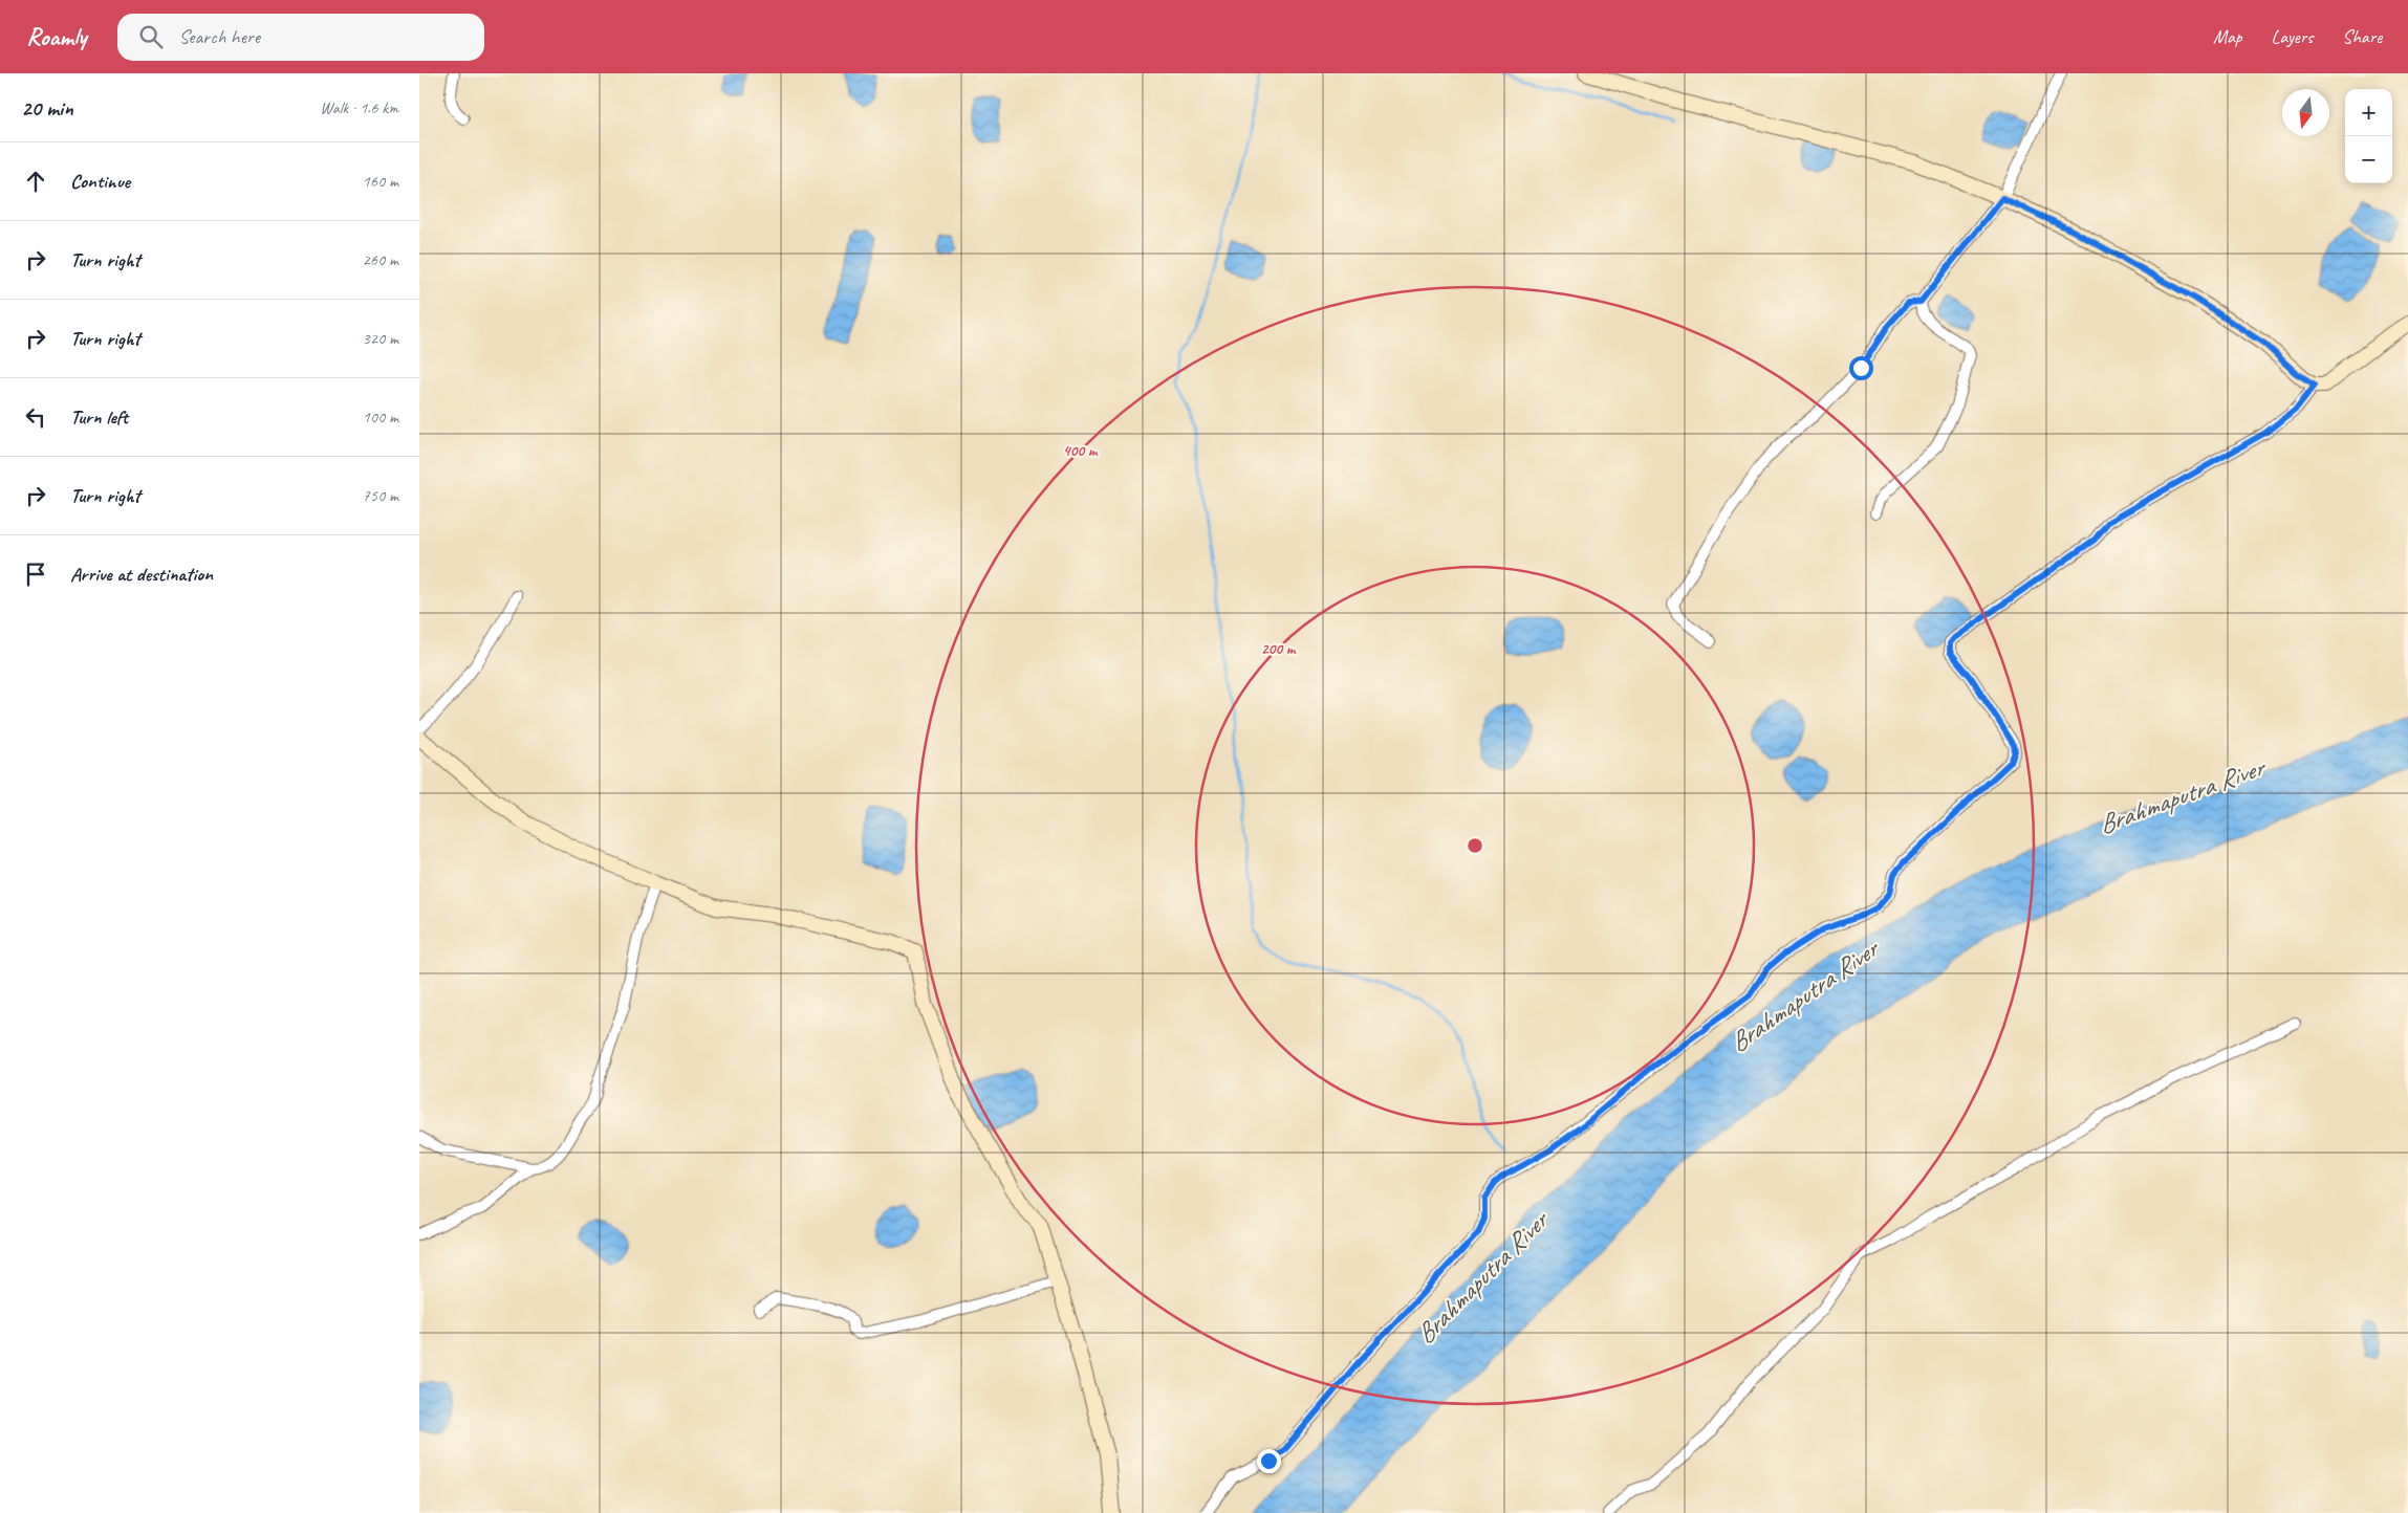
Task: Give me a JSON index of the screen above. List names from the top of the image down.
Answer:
{
  "water": ["Brahmaputra River"],
  "north": "bottom",
  "page": {
    "header": "Roamly",
    "search": "Search here",
    "nav": ["Map", "Layers", "Share"],
    "heading": ["20 min", "Walk · 1.6 km"],
    "map_buttons": ["+", "−"],
    "list": [
      ["Continue", "160 m"],
      ["Turn right", "260 m"],
      ["Turn right", "320 m"],
      ["Turn left", "100 m"],
      ["Turn right", "750 m"],
      "Arrive at destination"
    ]
  },
  "rings": ["400 m", "200 m"]
}
